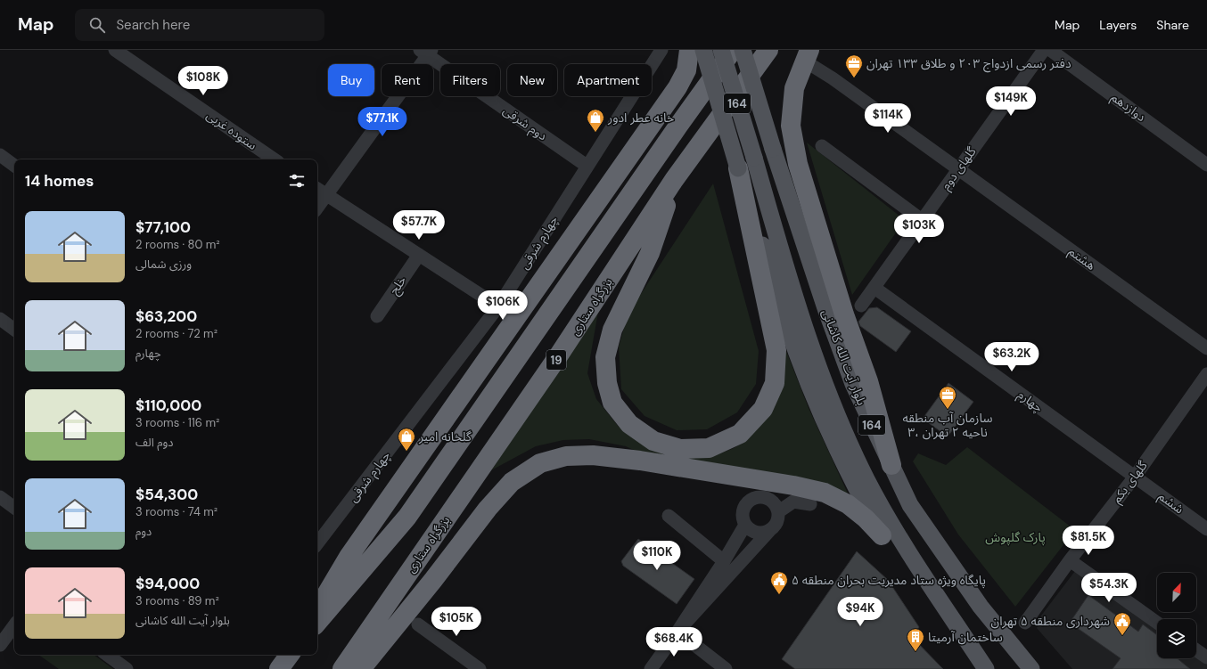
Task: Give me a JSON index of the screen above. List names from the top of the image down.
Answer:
{
  "streets": {
    "highway": ["بزرگراه ستاری", "19"],
    "main road": ["164", "بلوار آیت الله کاشانی"],
    "street": [
      "دوازدهم",
      "دوم شرقی",
      "ستوده غربی",
      "گلهای دوم",
      "چهارم شرقی",
      "هشتم",
      "خلج",
      "چهارم",
      "گلهای یکم",
      "ششم"
    ]
  },
  "crossings": [
    ["دوم شرقی", "چهارم شرقی"],
    ["گلهای دوم", "هشتم"],
    ["گلهای دوم", "چهارم"],
    ["چهارم", "گلهای یکم"],
    ["چهارم", "ششم"],
    ["گلهای یکم", "ششم"]
  ],
  "parks": ["پارک گلپوش"],
  "places": {
    "office": ["دفتر رسمی ازدواج ۲۰۳ و طلاق ۱۳۳ تهران", "سازمان آب منطقه ۳، ناحیه ۲ تهران"],
    "shop": ["خانه عطر ادور", "گلخانه امیر"],
    "public building": ["پایگاه ویژه ستاد مدیریت بحران منطقه ۵", "شهرداری منطقه ۵ تهران"],
    "building": ["ساختمان آرمیتا"]
  },
  "north": "top right",
  "page": {
    "header": "Map",
    "search": "Search here",
    "nav": ["Map", "Layers", "Share"],
    "chip": [
      "Buy",
      "Rent",
      "Filters",
      "New",
      "Apartment"
    ],
    "price": [
      "$108K",
      "$149K",
      "$114K",
      "$77.1K",
      "$57.7K",
      "$103K",
      "$106K",
      "$63.2K",
      "$81.5K",
      "$110K",
      "$54.3K",
      "$94K",
      "$105K",
      "$68.4K"
    ],
    "heading": "14 homes",
    "list": [
      {
        "name": "$77,100",
        "note": "2 rooms · 80 m² · ورزی شمالی"
      },
      {
        "name": "$63,200",
        "note": "2 rooms · 72 m² · چهارم"
      },
      {
        "name": "$110,000",
        "note": "3 rooms · 116 m² · دوم الف"
      },
      {
        "name": "$54,300",
        "note": "3 rooms · 74 m² · دوم"
      },
      {
        "name": "$94,000",
        "note": "3 rooms · 89 m² · بلوار آیت الله کاشانی"
      }
    ]
  }
}
